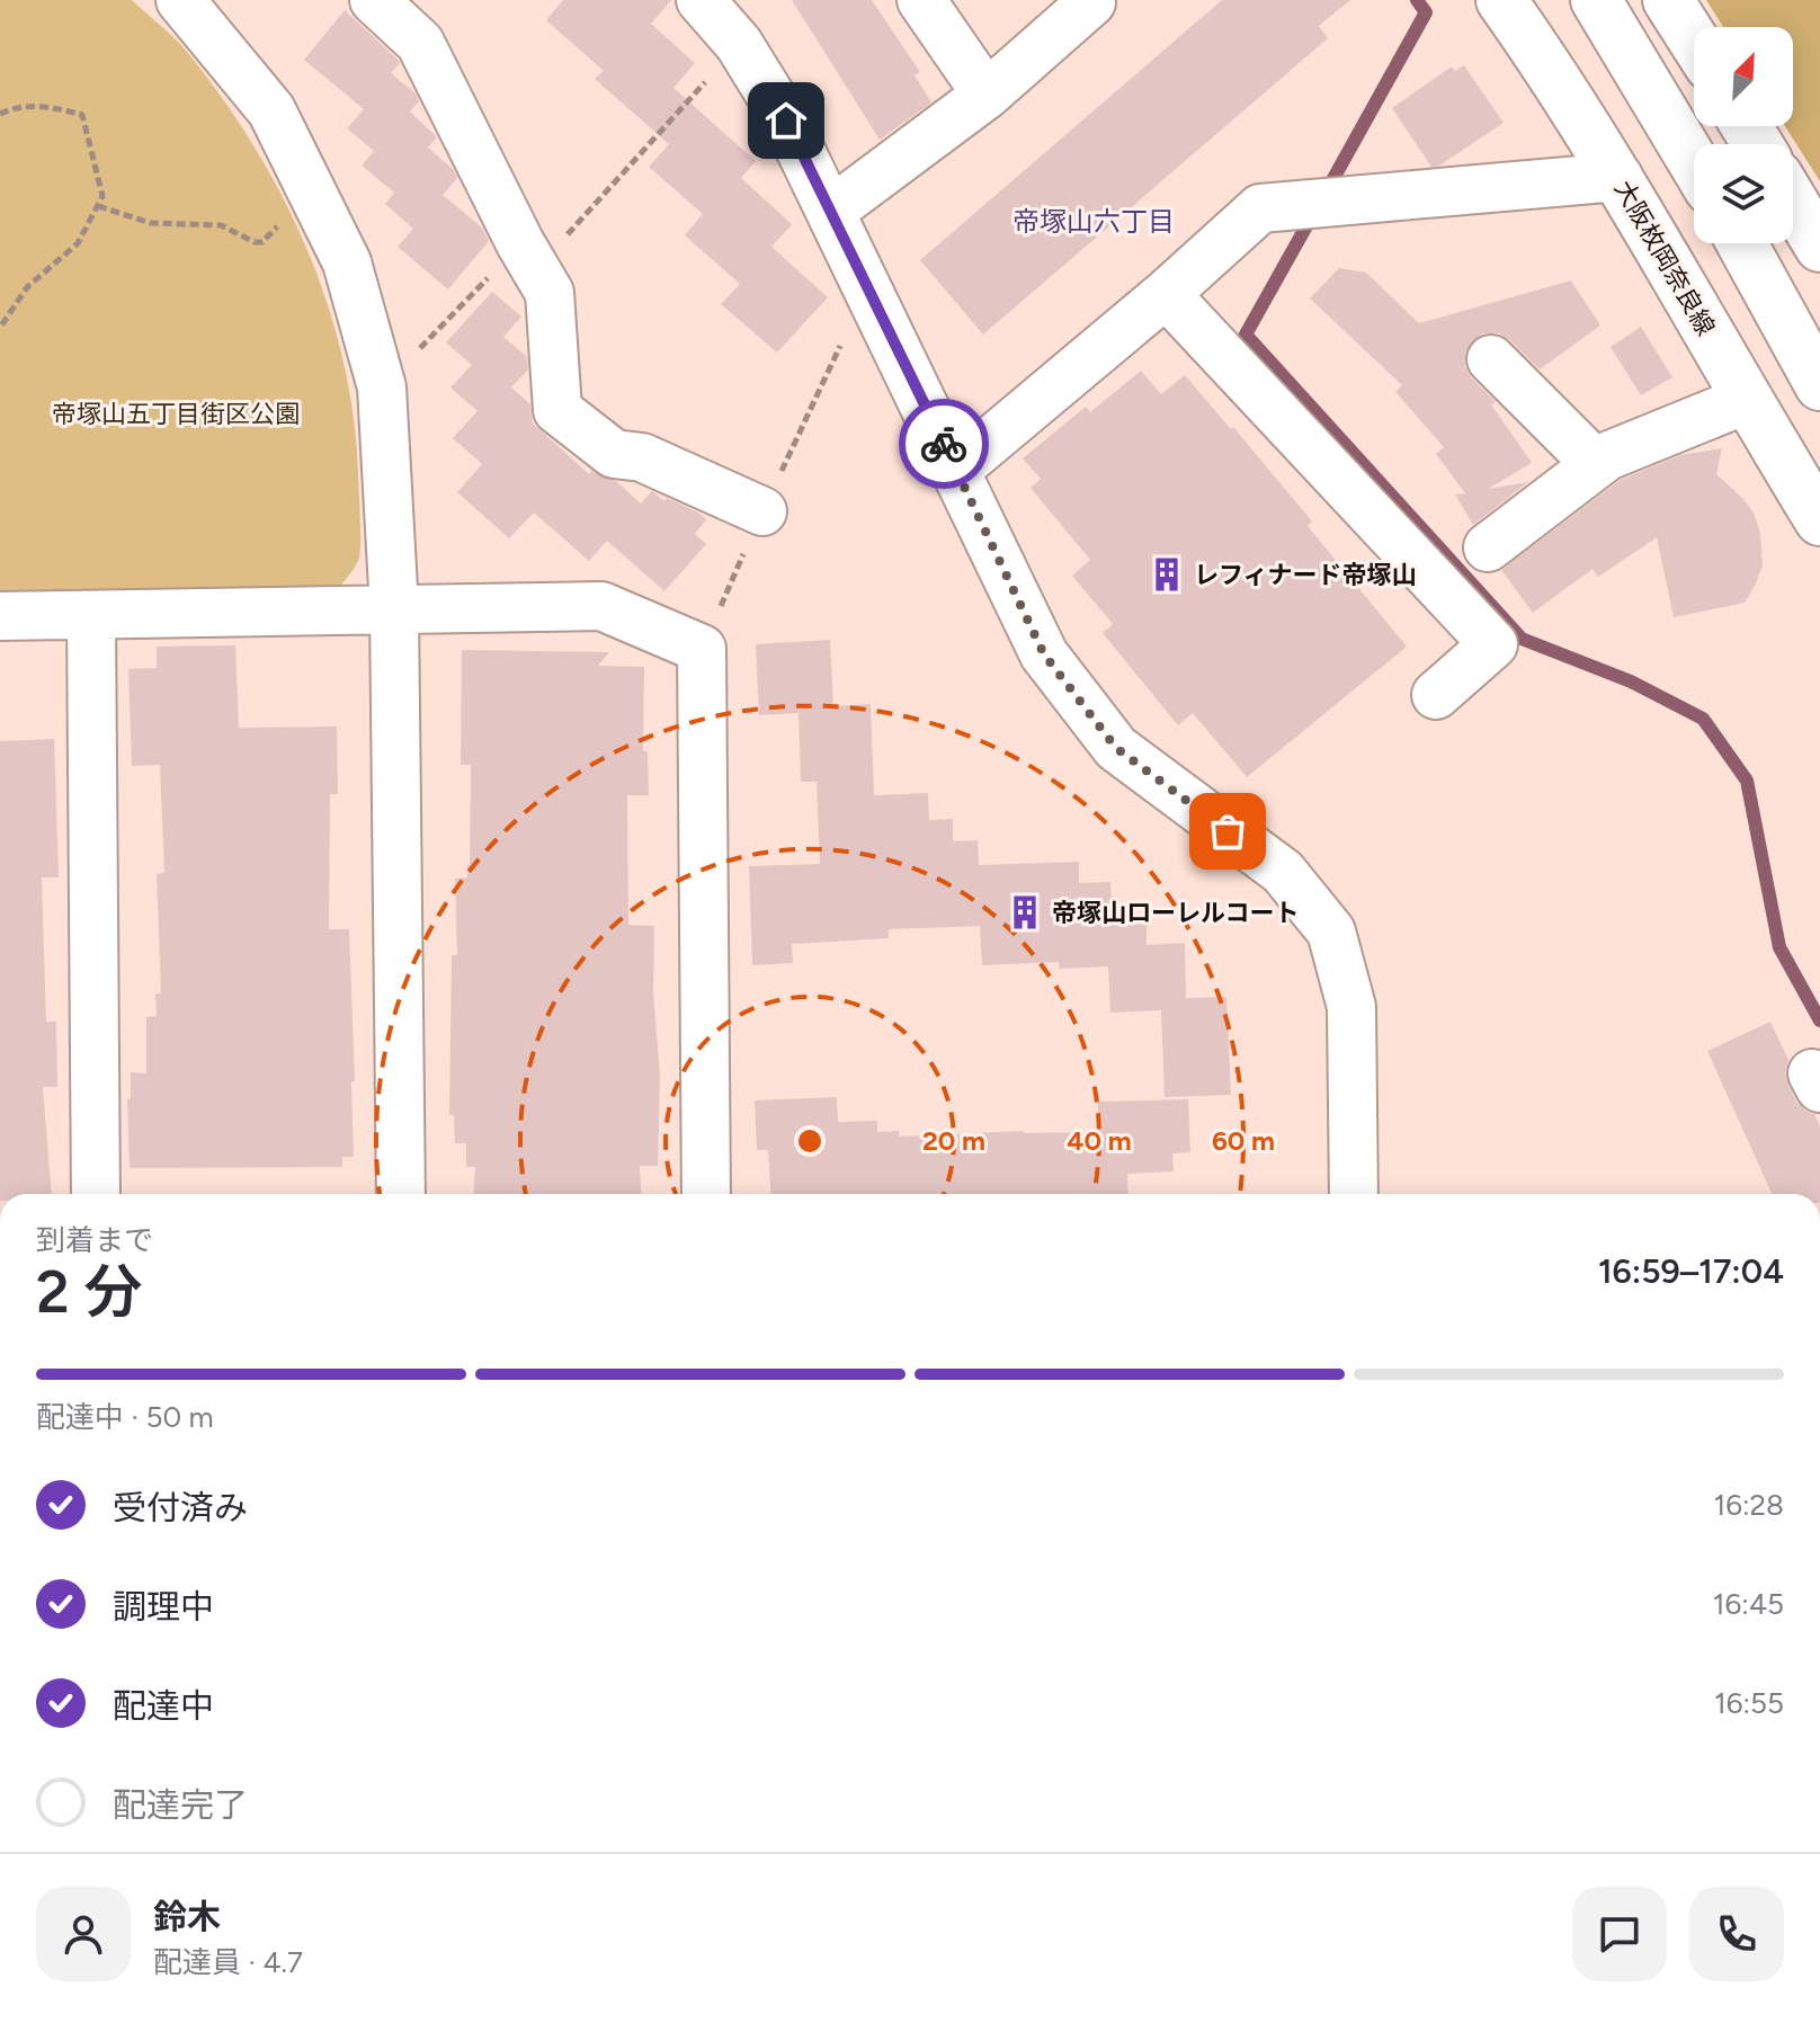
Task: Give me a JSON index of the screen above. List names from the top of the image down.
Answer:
{
  "streets": {
    "main road": ["大阪枚岡奈良線"]
  },
  "districts": ["帝塚山六丁目"],
  "parks": ["帝塚山五丁目街区公園"],
  "places": {
    "building": ["レフィナード帝塚山", "帝塚山ローレルコート"]
  },
  "north": "top right",
  "page": {
    "heading": ["2 分", "到着まで", "16:59–17:04"],
    "panel": ["鈴木", "配達員 · 4.7"],
    "bar": "配達中 · 50 m",
    "list": [
      ["受付済み", "16:28"],
      ["調理中", "16:45"],
      ["配達中", "16:55"],
      "配達完了"
    ]
  },
  "rings": ["20 m", "40 m", "60 m"]
}
